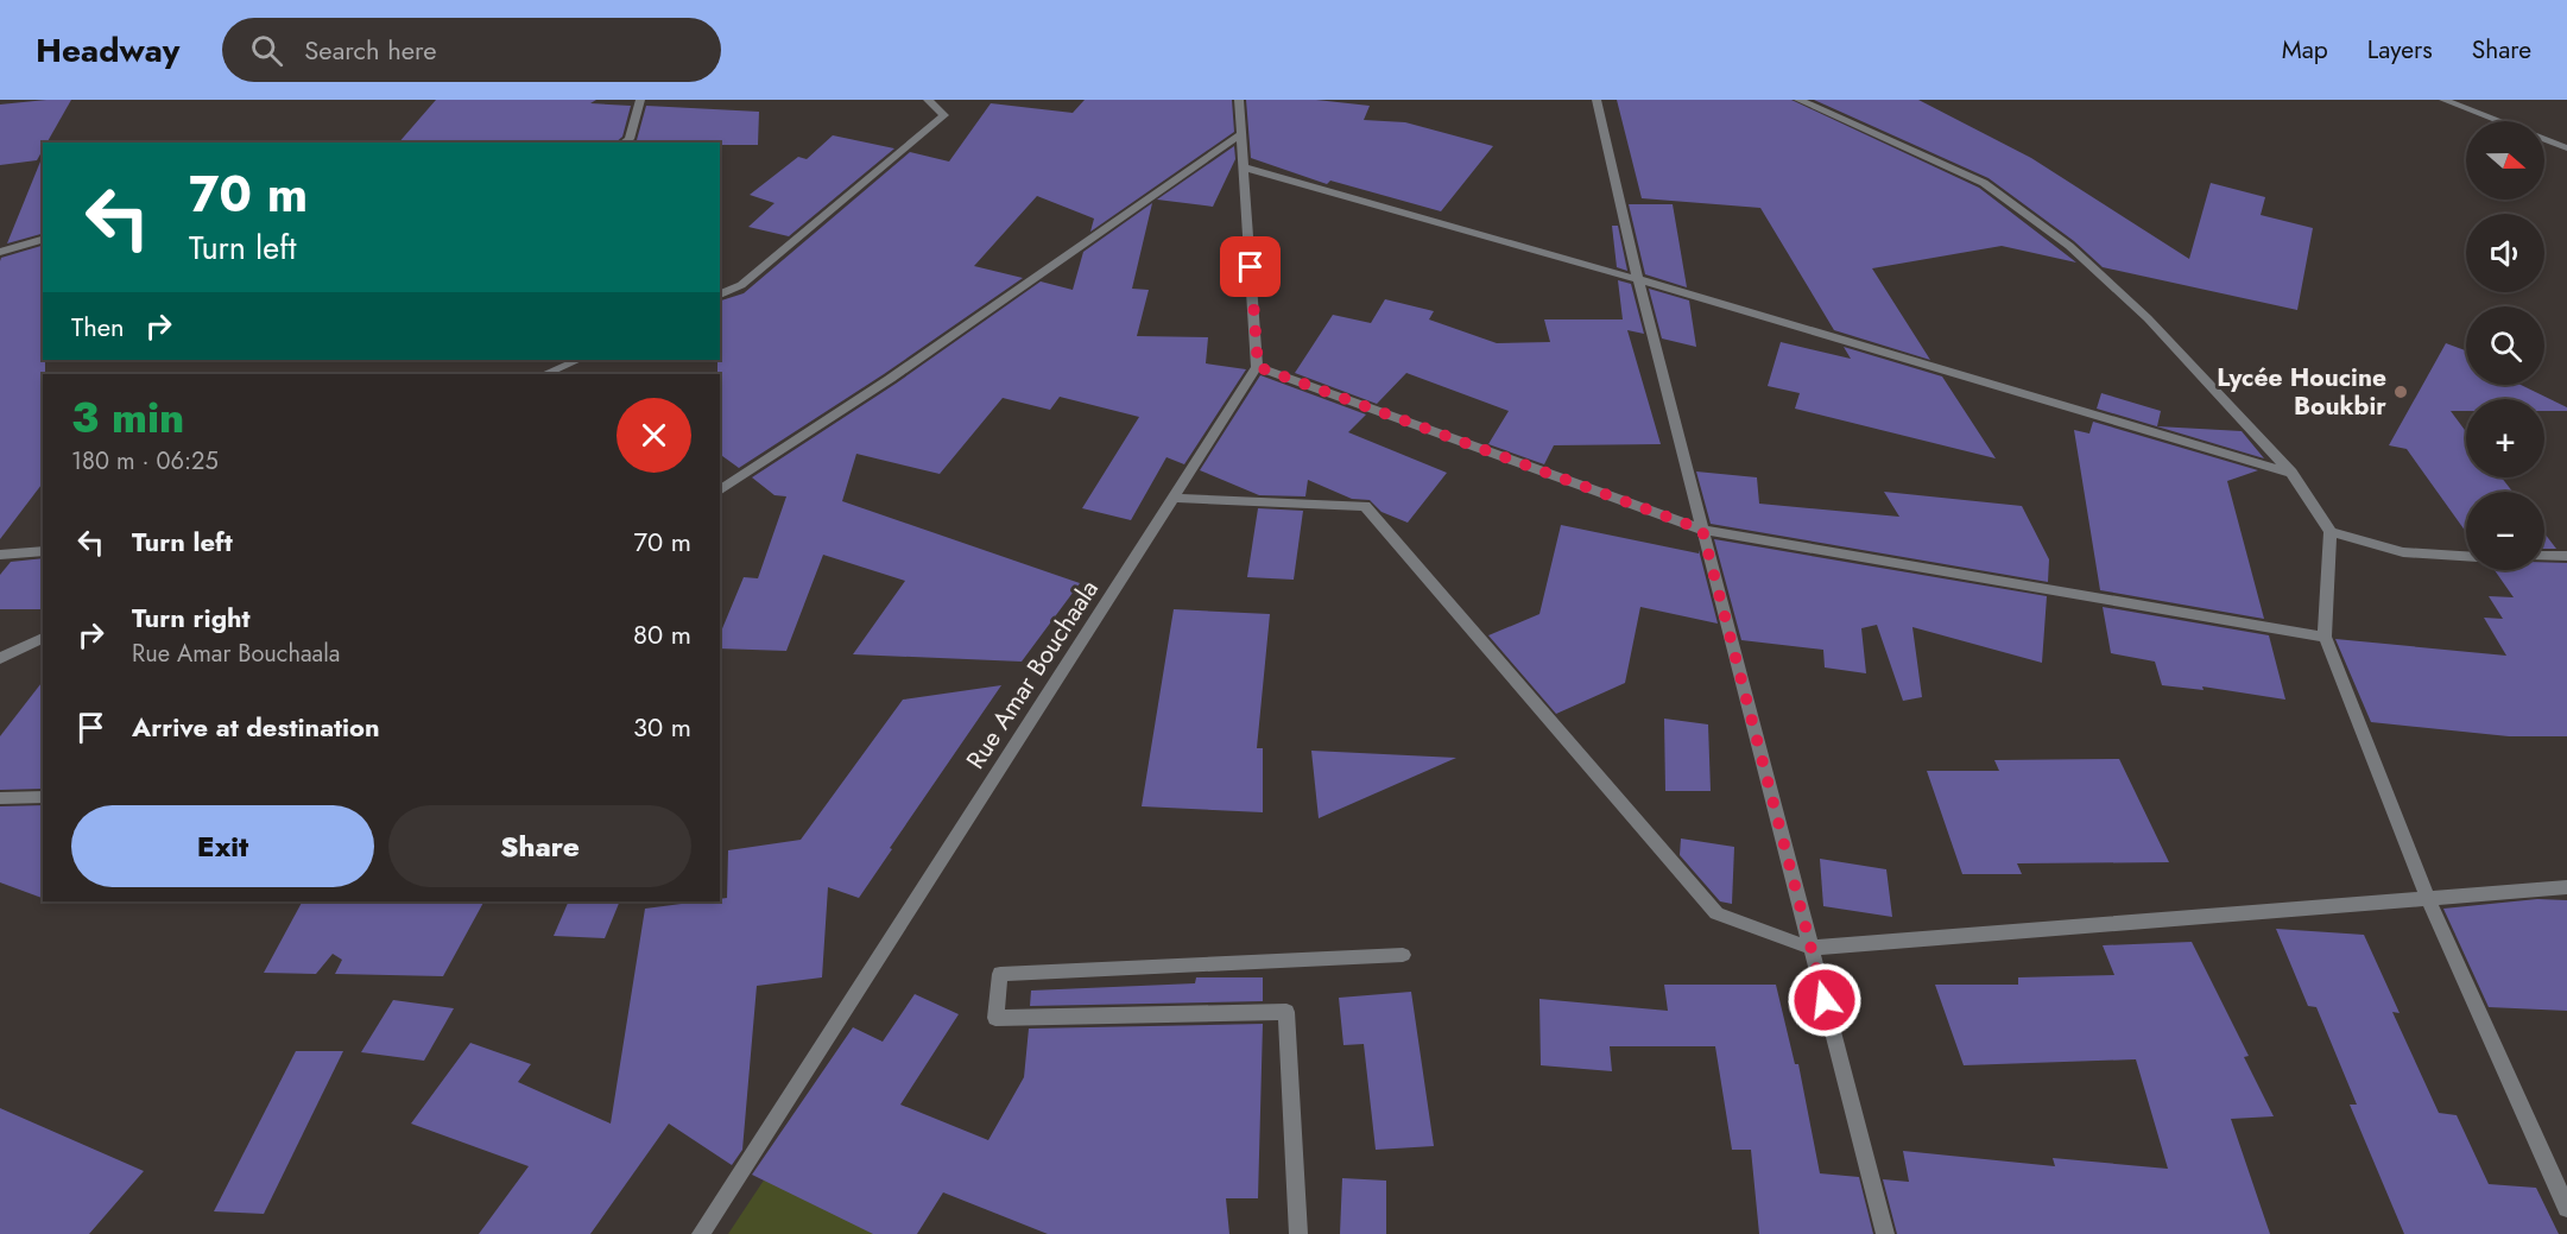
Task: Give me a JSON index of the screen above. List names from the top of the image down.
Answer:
{
  "streets": {
    "street": ["Rue Amar Bouchaala"]
  },
  "places": ["Lycée Houcine Boukbir"],
  "north": "right",
  "page": {
    "header": "Headway",
    "search": "Search here",
    "nav": ["Map", "Layers", "Share"],
    "map_buttons": ["+", "−"],
    "turn": ["70 m", "Turn left"],
    "then": "Then",
    "heading": ["3 min", "180 m · 06:25"],
    "list": [
      {
        "name": "Turn left",
        "value": "70 m"
      },
      {
        "name": "Turn right",
        "note": "Rue Amar Bouchaala",
        "value": "80 m"
      },
      {
        "name": "Arrive at destination",
        "value": "30 m"
      }
    ],
    "buttons": ["Exit", "Share"]
  }
}
